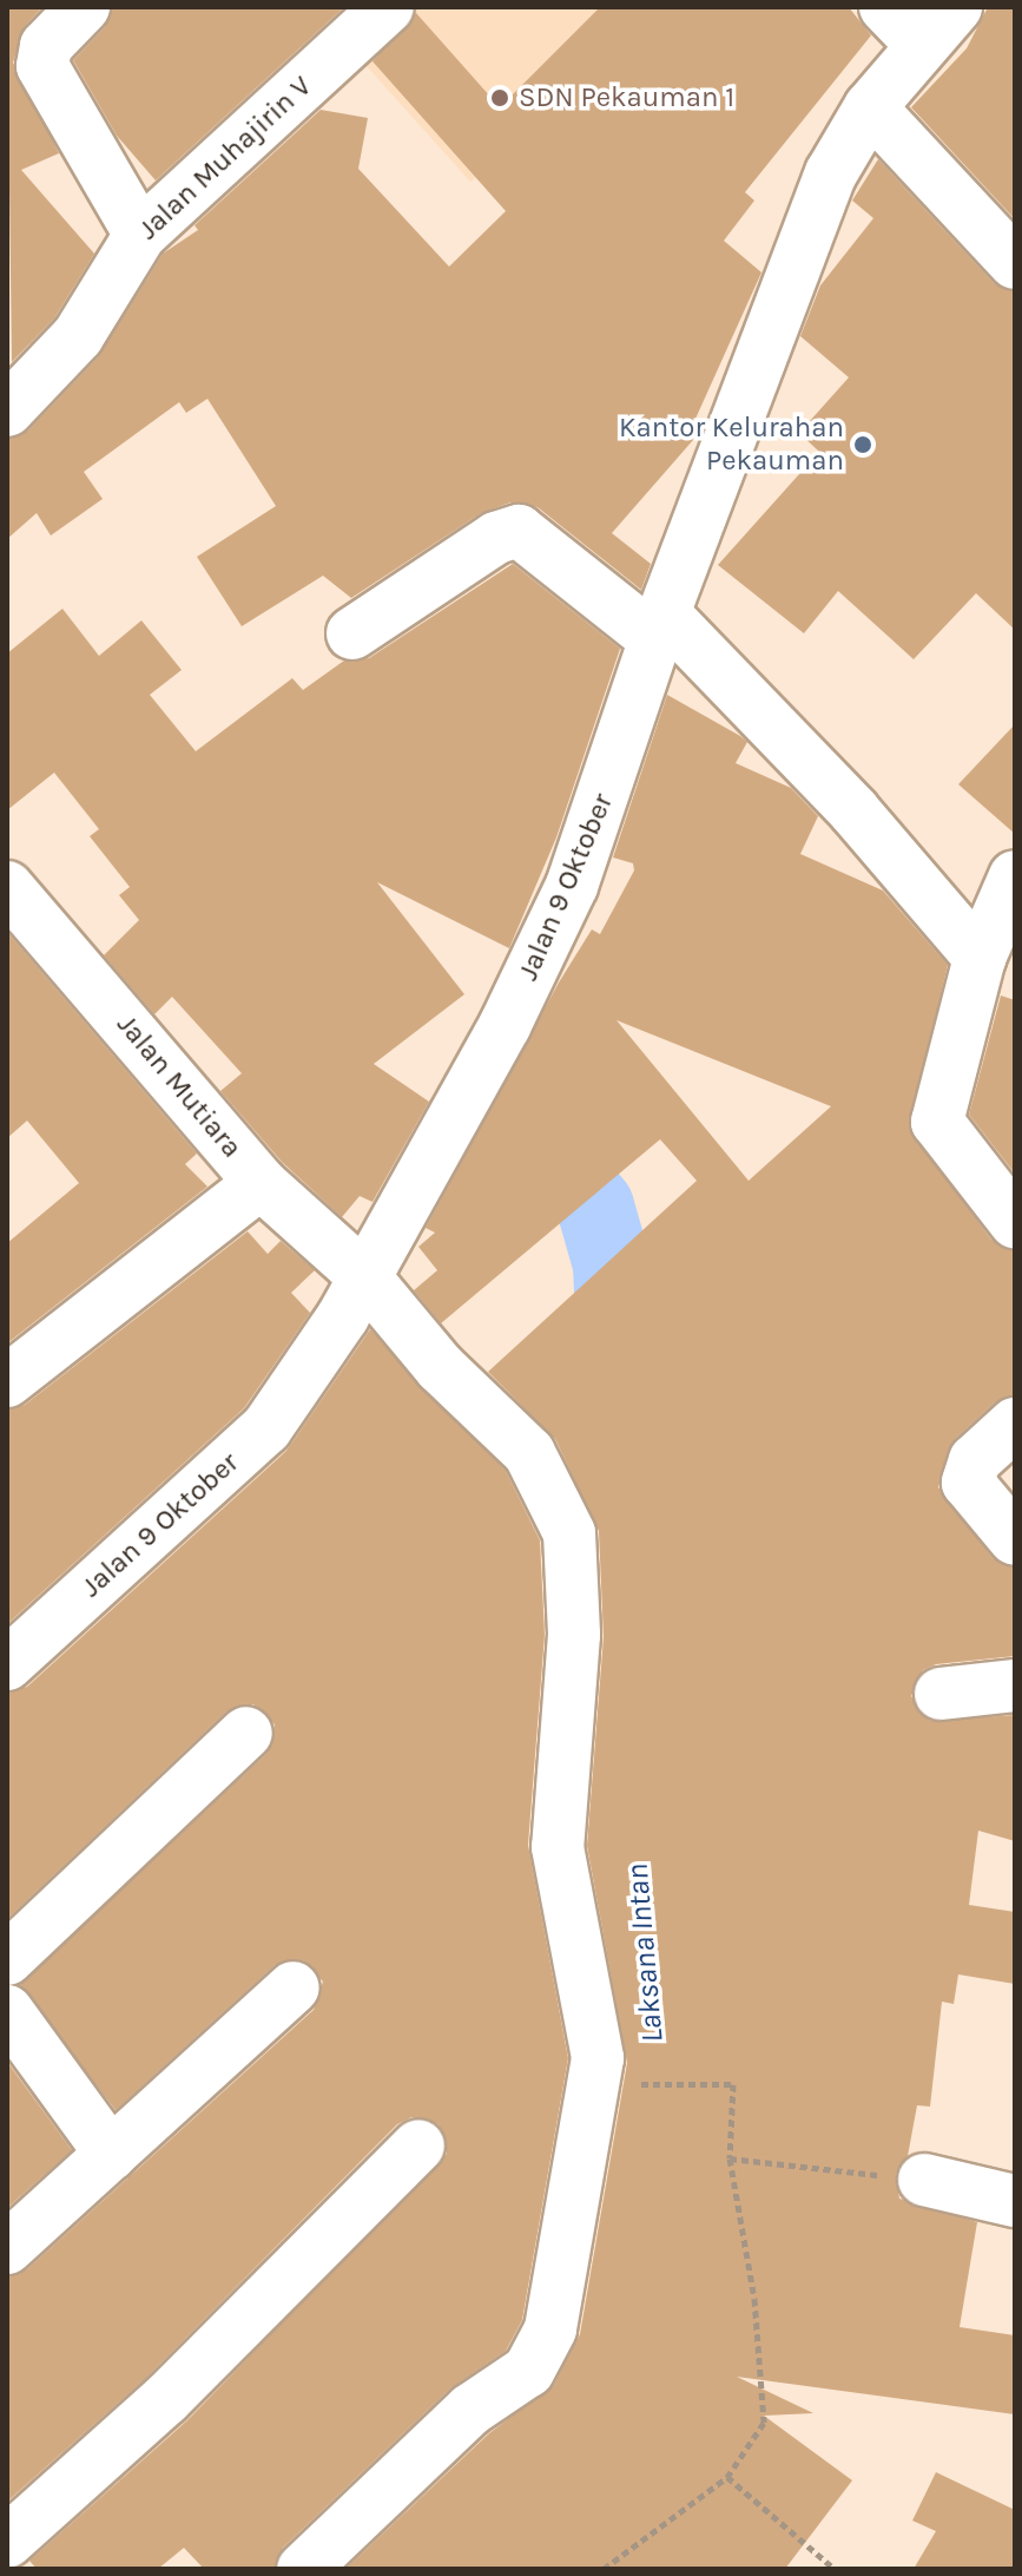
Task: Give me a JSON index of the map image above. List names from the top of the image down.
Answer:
{
  "streets": {
    "street": ["Jalan Muhajirin V", "Jalan 9 Oktober", "Jalan Mutiara"]
  },
  "crossings": [
    ["Jalan 9 Oktober", "Jalan Mutiara"]
  ],
  "water": ["Laksana Intan"],
  "places": ["SDN Pekauman 1", "Kantor Kelurahan Pekauman"]
}
